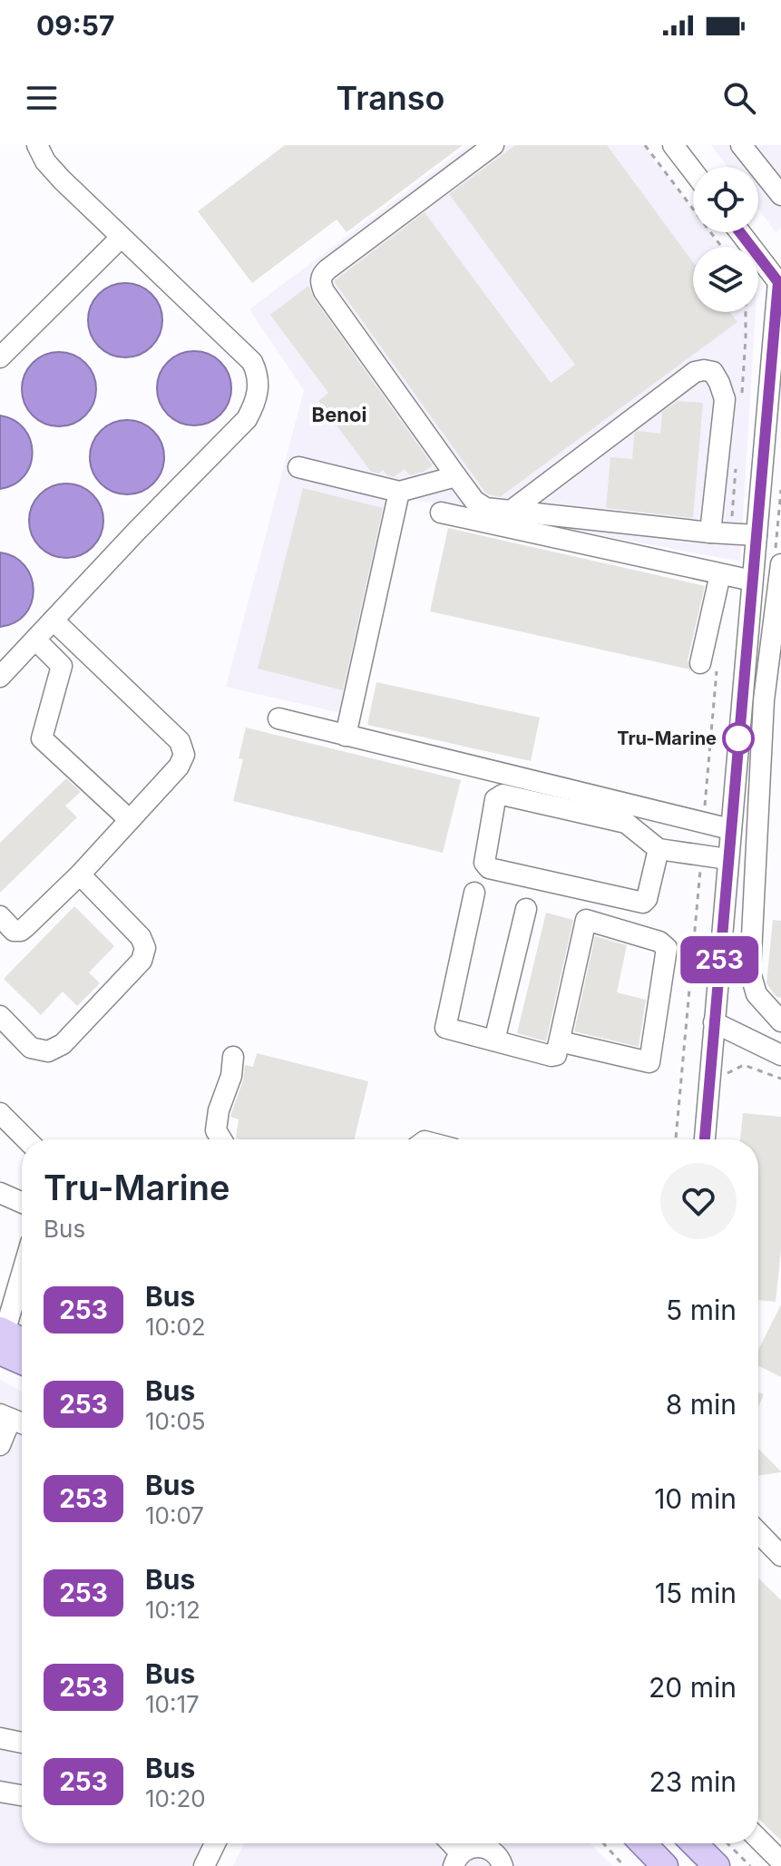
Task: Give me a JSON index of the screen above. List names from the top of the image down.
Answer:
{
  "districts": ["Benoi"],
  "places": ["Tru-Marine"],
  "lines": ["bus line 253"],
  "page": {
    "status": "09:57",
    "header": "Transo",
    "on_map": "253",
    "heading": ["Tru-Marine", "Bus"],
    "list": [
      {
        "mark": "253",
        "name": "Bus",
        "note": "10:02",
        "value": "5 min"
      },
      {
        "mark": "253",
        "name": "Bus",
        "note": "10:05",
        "value": "8 min"
      },
      {
        "mark": "253",
        "name": "Bus",
        "note": "10:07",
        "value": "10 min"
      },
      {
        "mark": "253",
        "name": "Bus",
        "note": "10:12",
        "value": "15 min"
      },
      {
        "mark": "253",
        "name": "Bus",
        "note": "10:17",
        "value": "20 min"
      },
      {
        "mark": "253",
        "name": "Bus",
        "note": "10:20",
        "value": "23 min"
      }
    ]
  }
}
